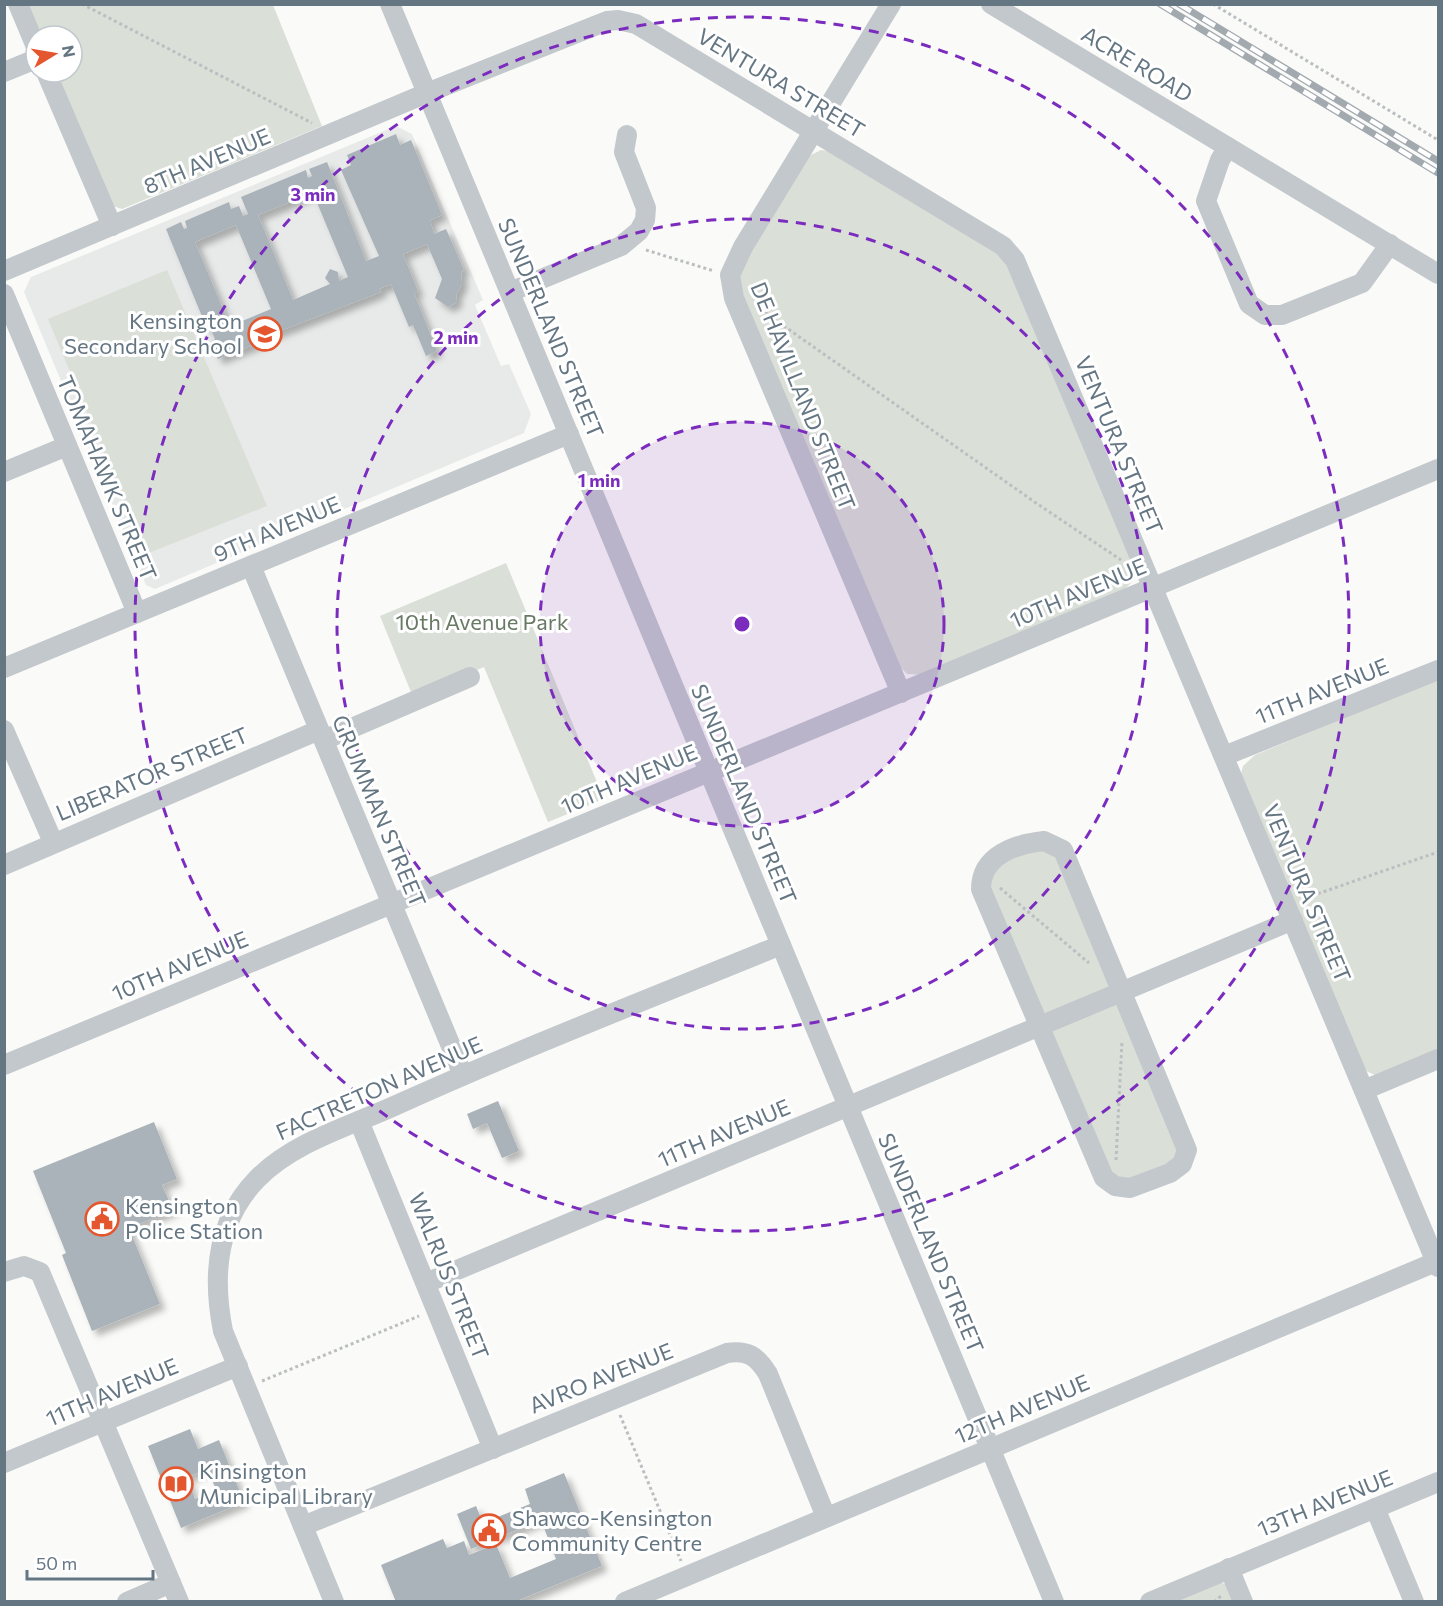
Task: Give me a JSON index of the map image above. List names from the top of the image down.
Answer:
{
  "streets": {
    "street": [
      "ACRE ROAD",
      "VENTURA STREET",
      "8TH AVENUE",
      "SUNDERLAND STREET",
      "DE HAVILLAND STREET",
      "TOMAHAWK STREET",
      "9TH AVENUE",
      "10TH AVENUE",
      "11TH AVENUE",
      "LIBERATOR STREET",
      "GRUMMAN STREET",
      "FACTRETON AVENUE",
      "WALRUS STREET",
      "AVRO AVENUE",
      "12TH AVENUE",
      "13TH AVENUE"
    ]
  },
  "crossings": [
    ["VENTURA STREET", "8TH AVENUE"],
    ["VENTURA STREET", "SUNDERLAND STREET"],
    ["VENTURA STREET", "DE HAVILLAND STREET"],
    ["VENTURA STREET", "10TH AVENUE"],
    ["VENTURA STREET", "11TH AVENUE"],
    ["VENTURA STREET", "12TH AVENUE"],
    ["8TH AVENUE", "SUNDERLAND STREET"],
    ["SUNDERLAND STREET", "9TH AVENUE"],
    ["SUNDERLAND STREET", "10TH AVENUE"],
    ["SUNDERLAND STREET", "11TH AVENUE"],
    ["SUNDERLAND STREET", "FACTRETON AVENUE"],
    ["SUNDERLAND STREET", "12TH AVENUE"],
    ["DE HAVILLAND STREET", "10TH AVENUE"],
    ["TOMAHAWK STREET", "9TH AVENUE"],
    ["9TH AVENUE", "GRUMMAN STREET"],
    ["10TH AVENUE", "GRUMMAN STREET"],
    ["11TH AVENUE", "FACTRETON AVENUE"],
    ["11TH AVENUE", "WALRUS STREET"],
    ["LIBERATOR STREET", "GRUMMAN STREET"],
    ["GRUMMAN STREET", "FACTRETON AVENUE"],
    ["FACTRETON AVENUE", "WALRUS STREET"],
    ["FACTRETON AVENUE", "AVRO AVENUE"],
    ["WALRUS STREET", "AVRO AVENUE"],
    ["AVRO AVENUE", "12TH AVENUE"]
  ],
  "parks": ["10th Avenue Park"],
  "places": {
    "school or university": ["Kensington Secondary School"],
    "public building": ["Kensington Police Station", "Shawco-Kensington Community Centre"],
    "library": ["Kinsington Municipal Library"]
  },
  "scale_bar": "50 m",
  "north": "right",
  "rings": ["3 min", "2 min", "1 min"]
}
